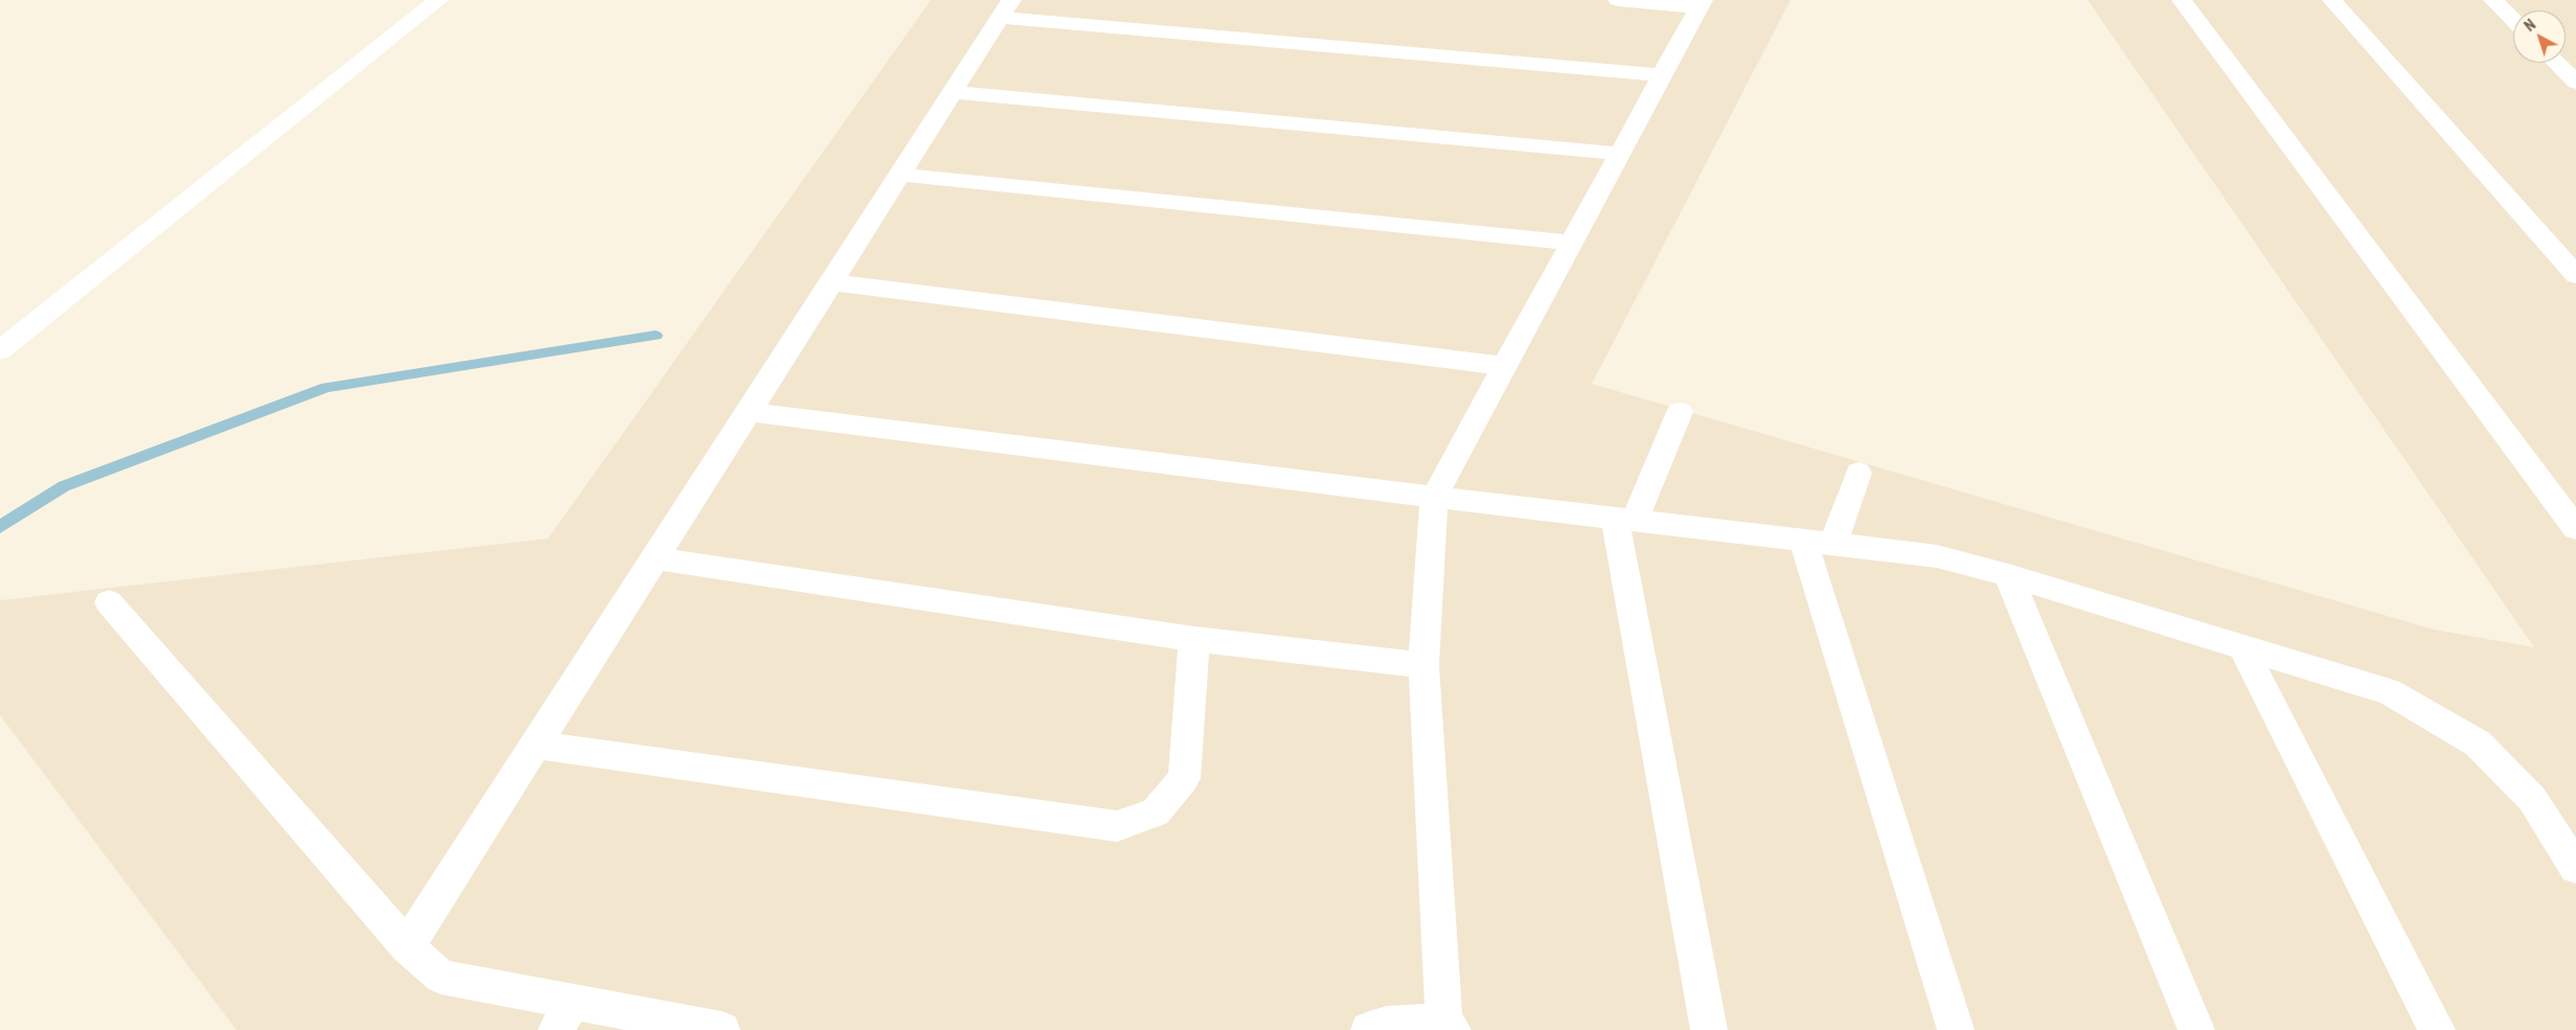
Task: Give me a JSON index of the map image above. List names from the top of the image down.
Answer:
{
  "north": "top left"
}
